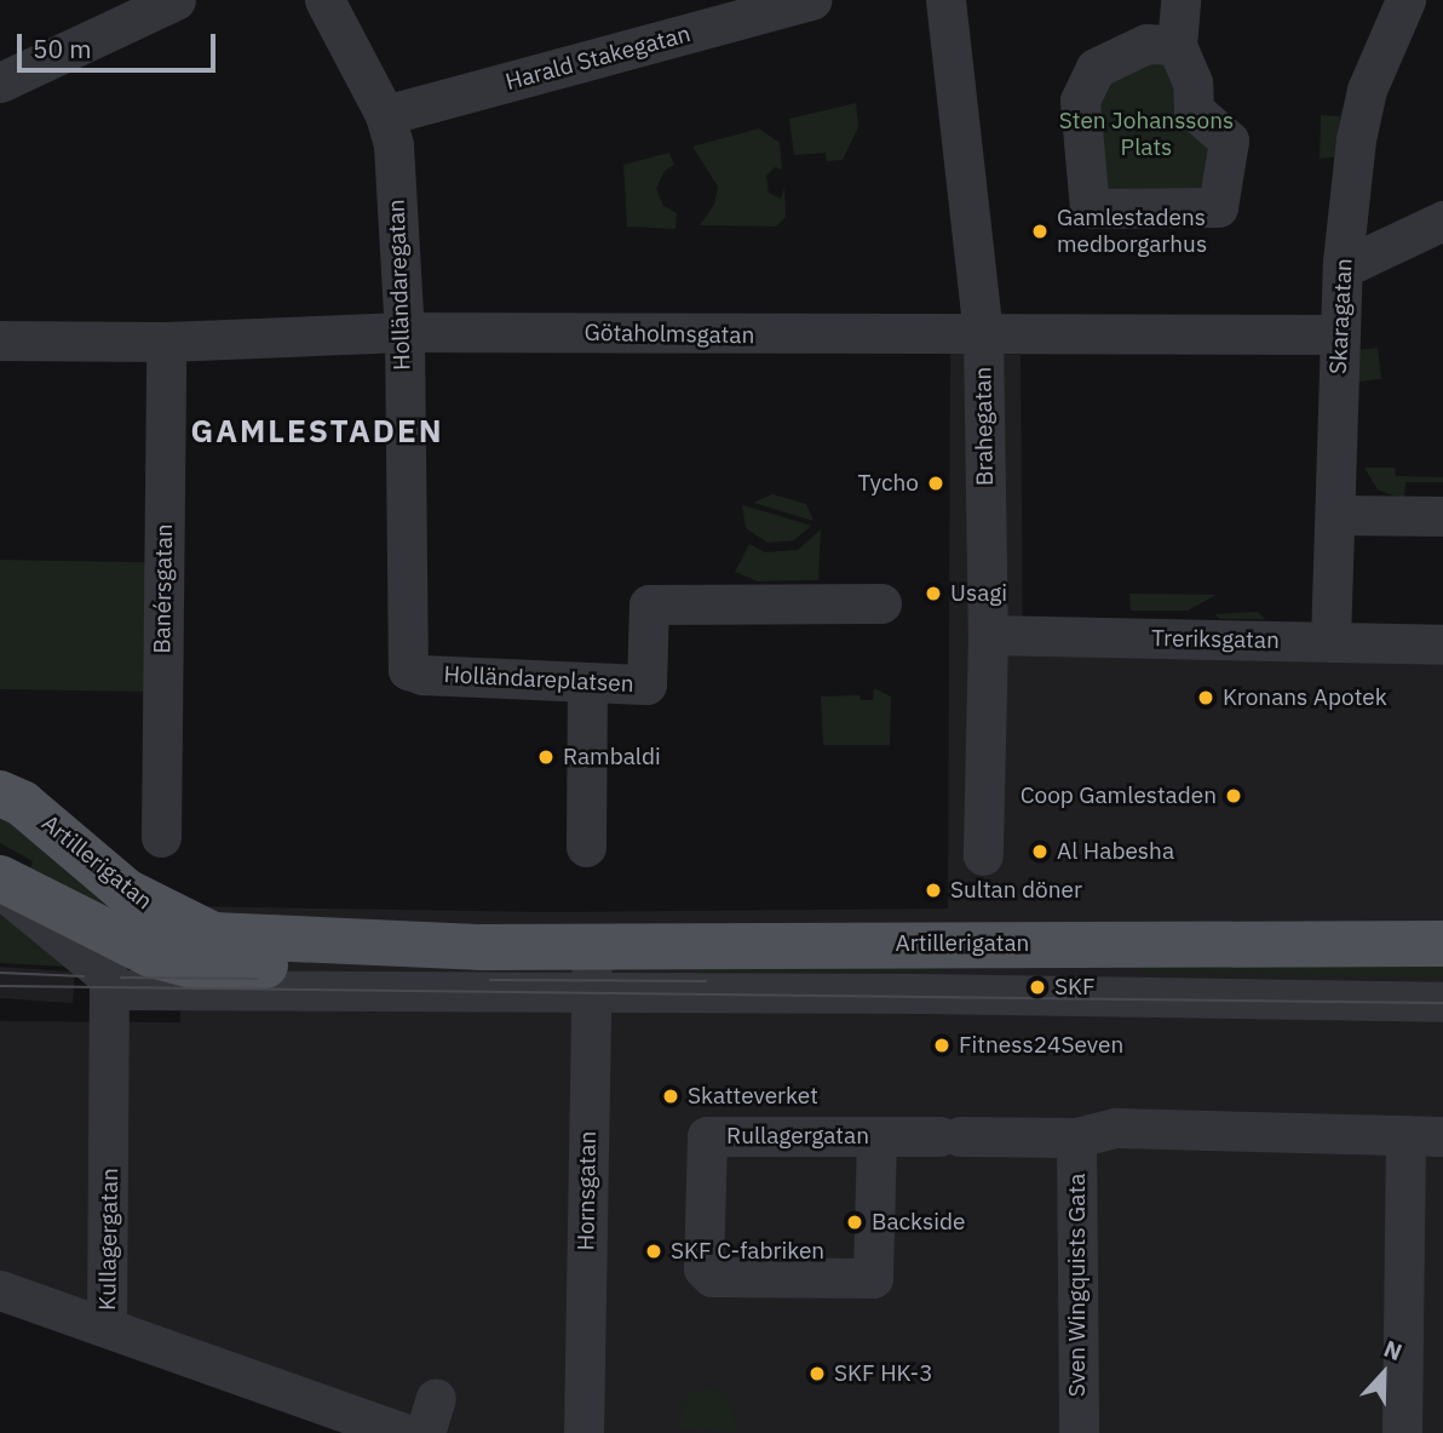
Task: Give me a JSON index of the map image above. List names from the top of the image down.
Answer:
{
  "streets": {
    "main road": ["Artillerigatan"],
    "street": [
      "Harald Stakegatan",
      "Holländaregatan",
      "Skaragatan",
      "Götaholmsgatan",
      "Brahegatan",
      "Banérsgatan",
      "Treriksgatan",
      "Holländareplatsen",
      "Rullagergatan",
      "Hornsgatan",
      "Kullagergatan",
      "Sven Wingquists Gata"
    ]
  },
  "crossings": [
    ["Harald Stakegatan", "Holländaregatan"],
    ["Holländaregatan", "Götaholmsgatan"],
    ["Holländaregatan", "Holländareplatsen"],
    ["Skaragatan", "Götaholmsgatan"],
    ["Skaragatan", "Treriksgatan"],
    ["Götaholmsgatan", "Brahegatan"],
    ["Götaholmsgatan", "Banérsgatan"],
    ["Brahegatan", "Treriksgatan"],
    ["Artillerigatan", "Hornsgatan"],
    ["Artillerigatan", "Kullagergatan"],
    ["Rullagergatan", "Sven Wingquists Gata"]
  ],
  "districts": ["GAMLESTADEN"],
  "parks": ["Sten Johanssons Plats"],
  "places": [
    "Gamlestadens medborgarhus",
    "Tycho",
    "Usagi",
    "Kronans Apotek",
    "Rambaldi",
    "Coop Gamlestaden",
    "Al Habesha",
    "Sultan döner",
    "SKF",
    "Fitness24Seven",
    "Skatteverket",
    "Backside",
    "SKF C-fabriken",
    "SKF HK-3"
  ],
  "scale_bar": "50 m",
  "north": "top"
}
